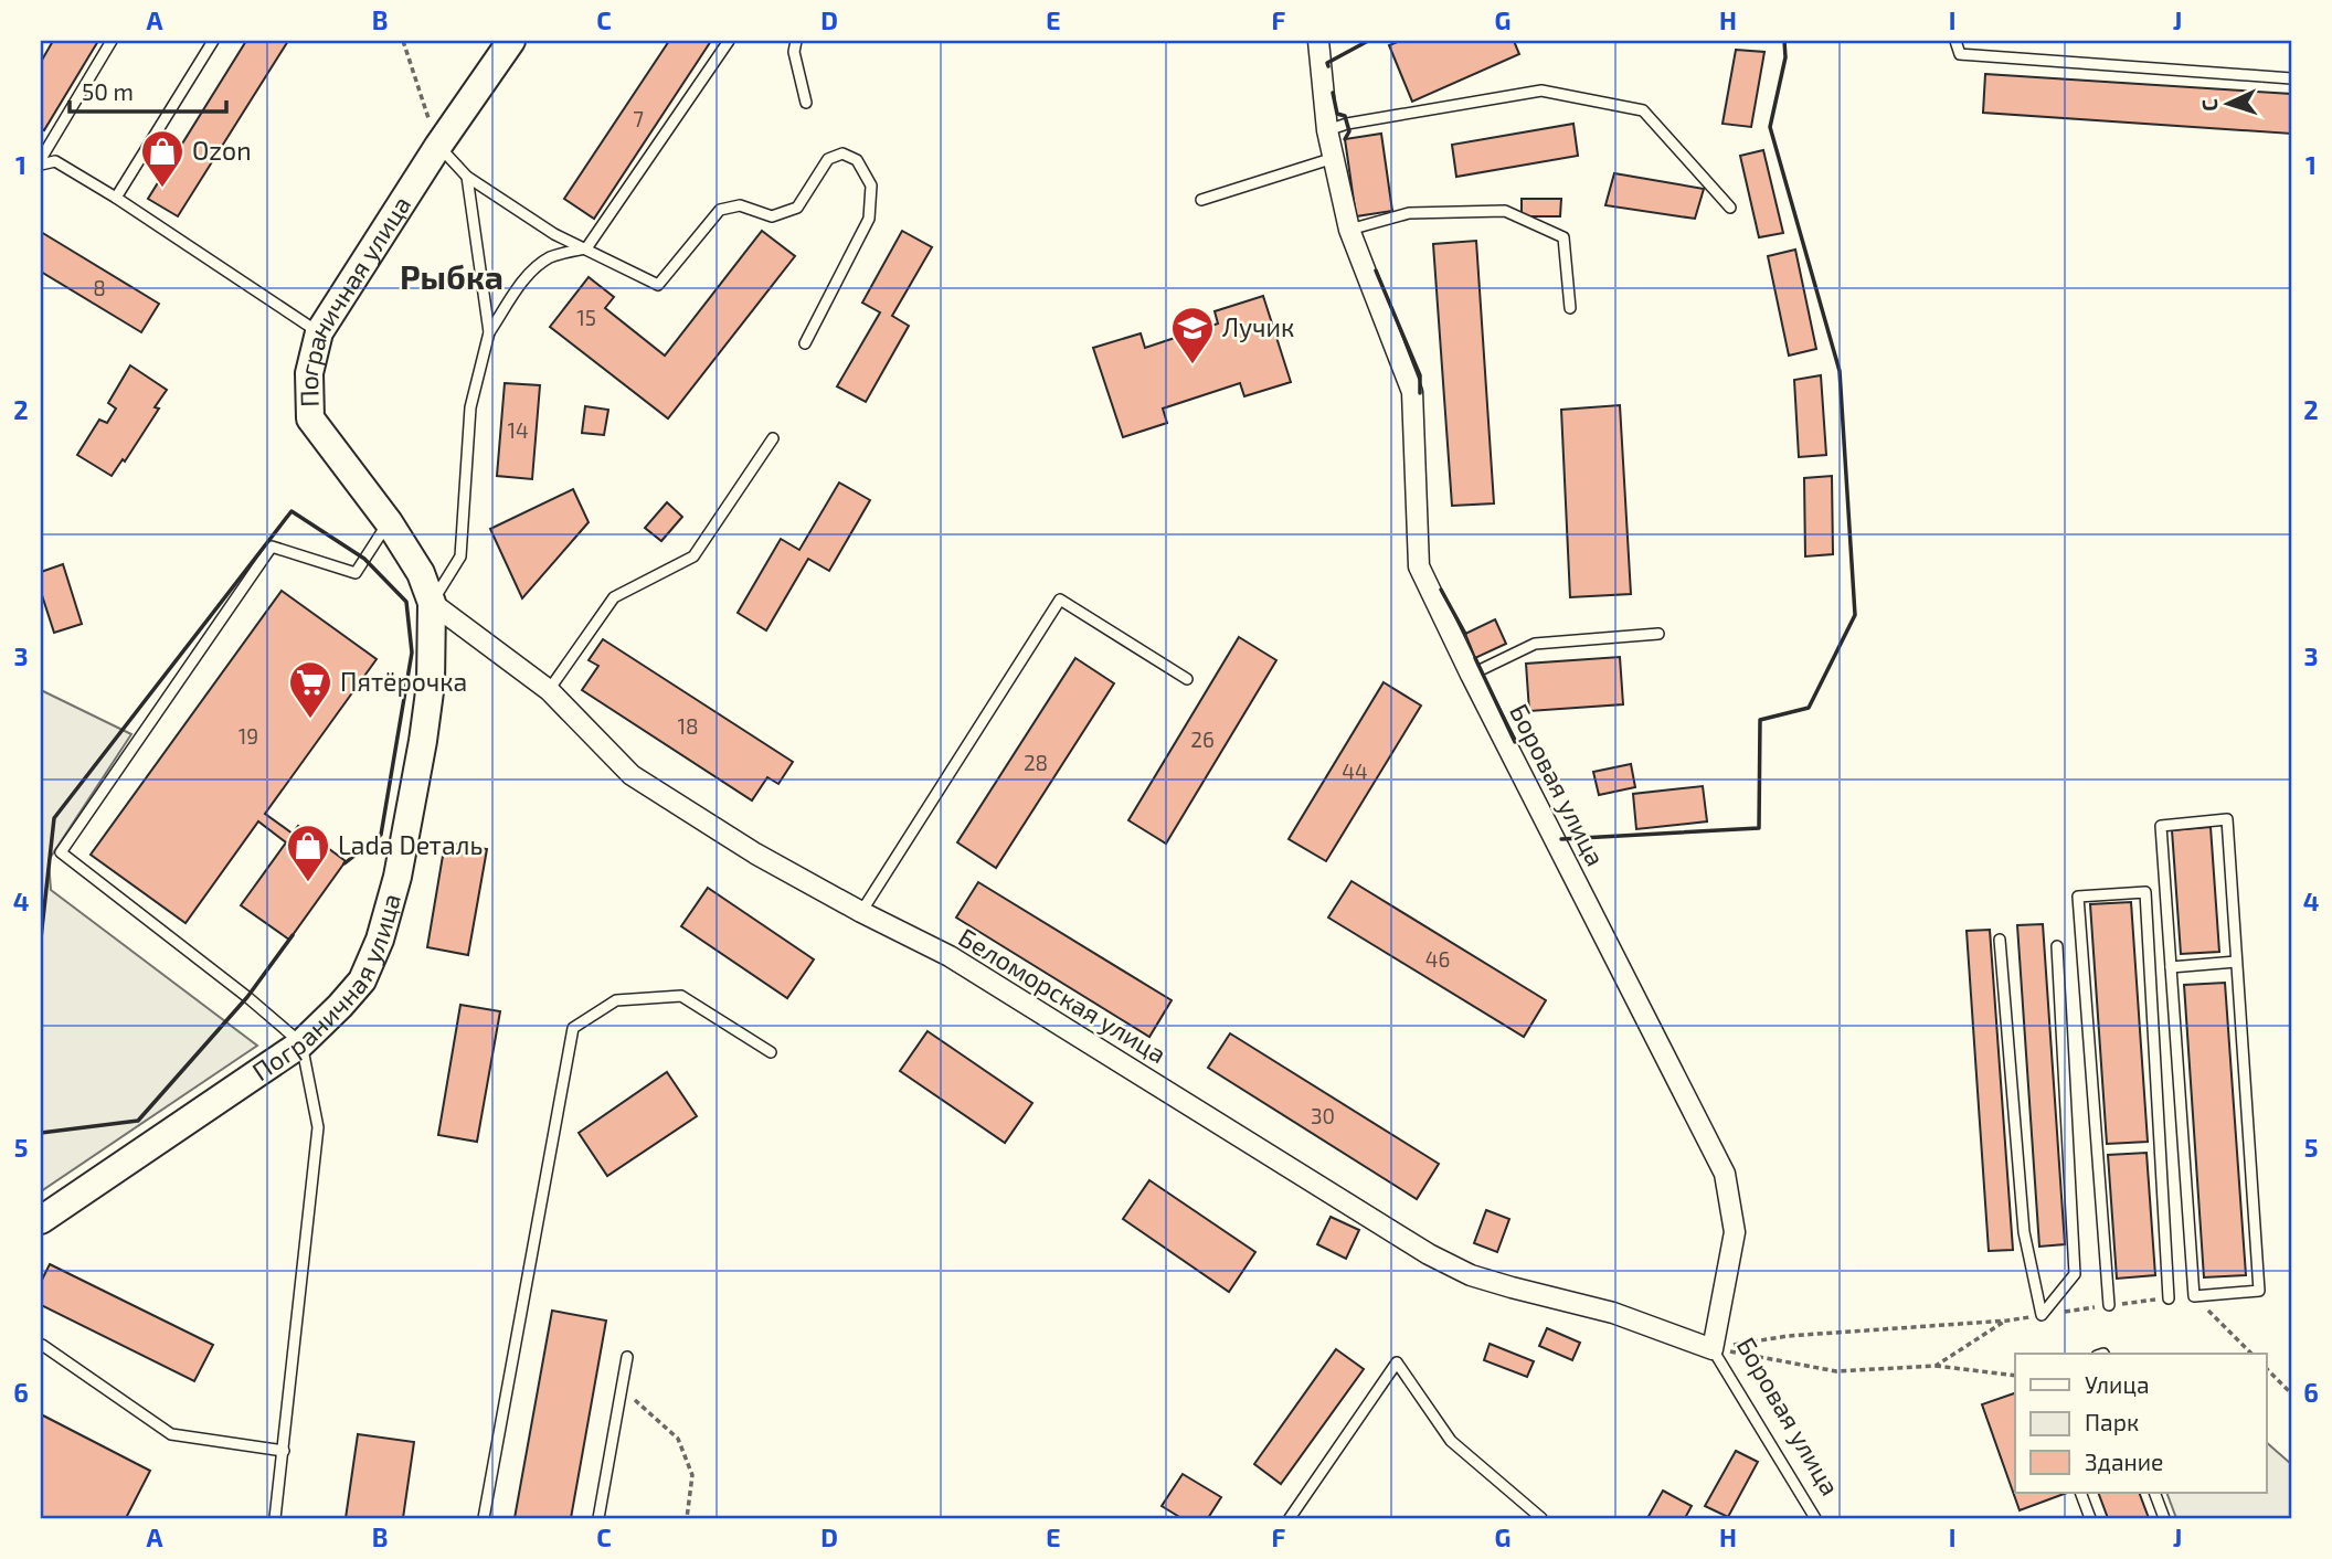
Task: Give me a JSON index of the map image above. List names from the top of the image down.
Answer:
{
  "streets": {
    "main road": ["Пограничная улица"],
    "street": ["Боровая улица", "Беломорская улица"]
  },
  "crossings": [
    ["Пограничная улица", "Беломорская улица"],
    ["Боровая улица", "Беломорская улица"]
  ],
  "districts": ["Рыбка"],
  "places": {
    "shop": ["Ozon", "Lada Dеталь"],
    "school or university": ["Лучик"],
    "supermarket": ["Пятёрочка"]
  },
  "house_numbers": [
    "7",
    "8",
    "15",
    "14",
    "18",
    "19",
    "26",
    "28",
    "44",
    "46",
    "30"
  ],
  "legend": ["Улица", "Парк", "Здание"],
  "scale_bar": "50 m",
  "north": "left",
  "grid": {
    "columns": [
      "A",
      "B",
      "C",
      "D",
      "E",
      "F",
      "G",
      "H",
      "I",
      "J"
    ],
    "rows": [
      "1",
      "2",
      "3",
      "4",
      "5",
      "6"
    ]
  }
}
